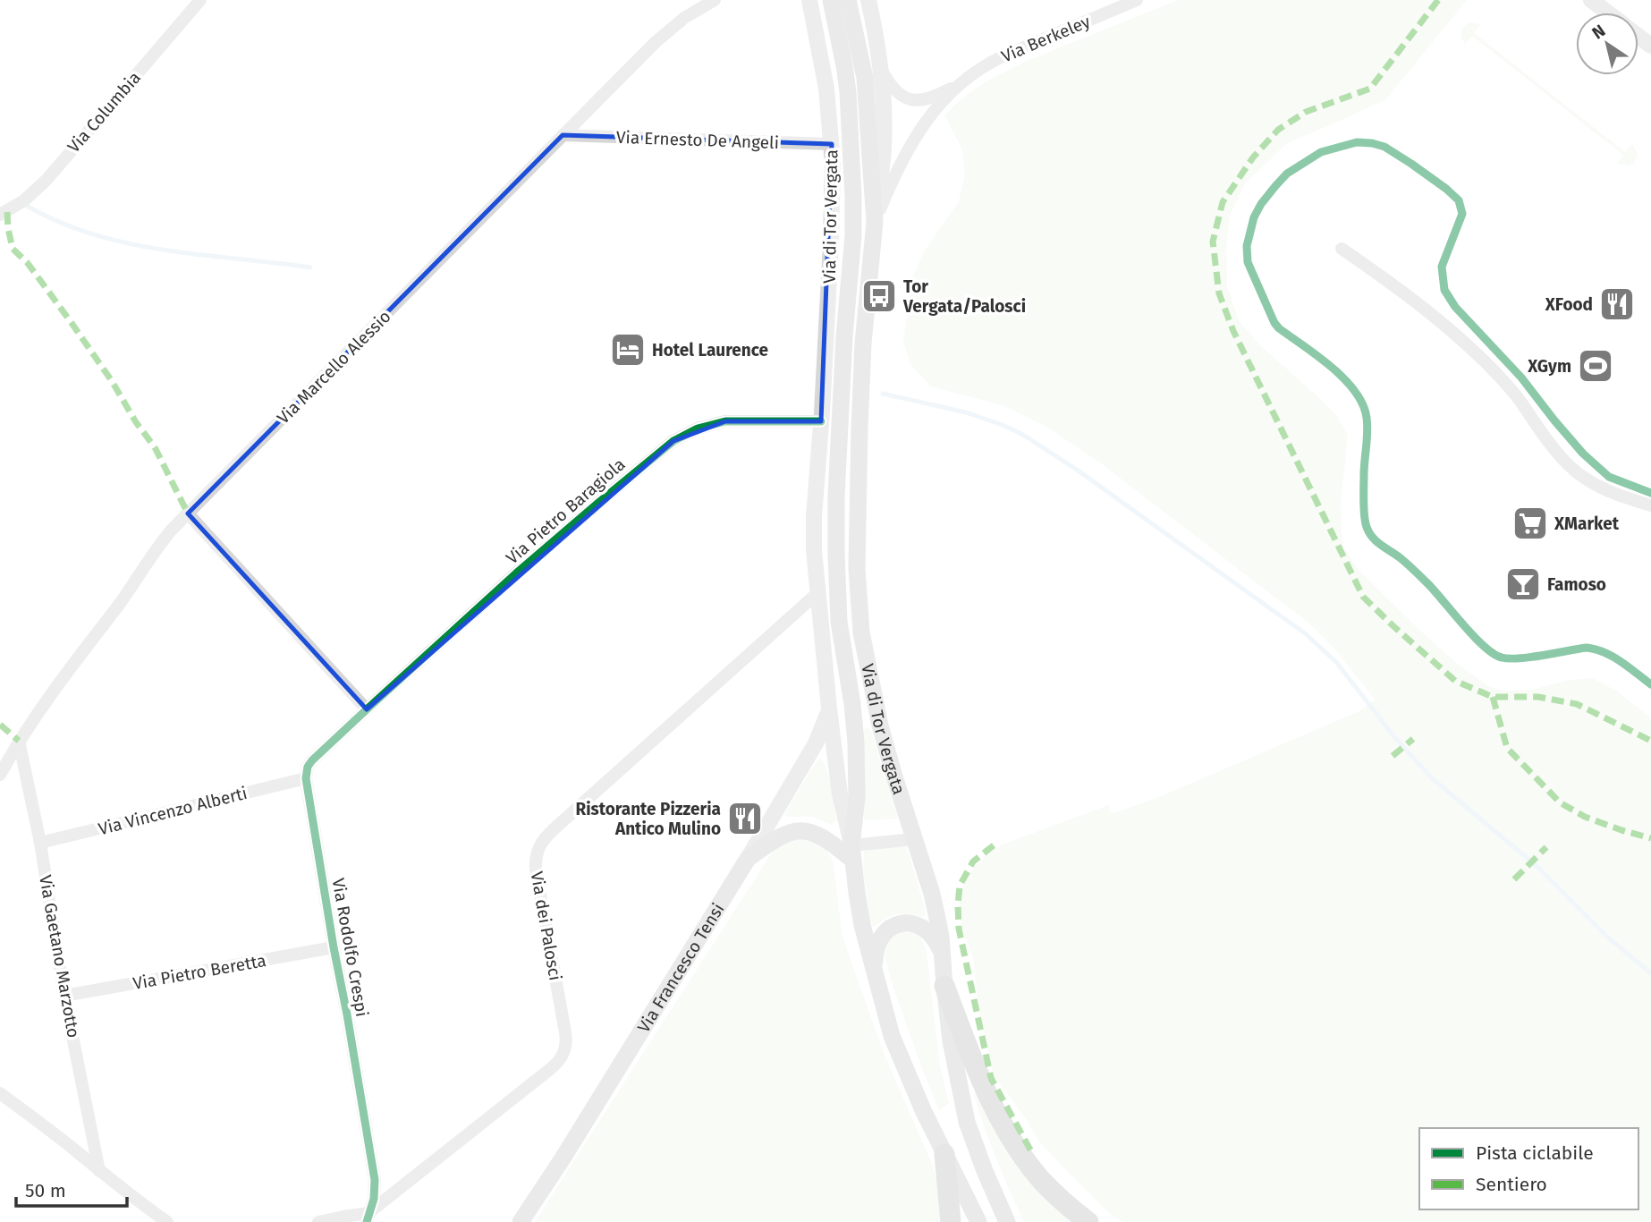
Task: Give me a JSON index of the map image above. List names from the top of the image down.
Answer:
{
  "streets": {
    "main road": ["Via di Tor Vergata", "Via Francesco Tensi"],
    "street": [
      "Via Berkeley",
      "Via Columbia",
      "Via Ernesto De Angeli",
      "Via Marcello Alessio",
      "Via Pietro Baragiola",
      "Via Vincenzo Alberti",
      "Via dei Palosci",
      "Via Rodolfo Crespi",
      "Via Gaetano Marzotto",
      "Via Pietro Beretta"
    ]
  },
  "crossings": [
    ["Via Berkeley", "Via di Tor Vergata"],
    ["Via Ernesto De Angeli", "Via di Tor Vergata"],
    ["Via Ernesto De Angeli", "Via Marcello Alessio"],
    ["Via di Tor Vergata", "Via Pietro Baragiola"],
    ["Via di Tor Vergata", "Via dei Palosci"],
    ["Via di Tor Vergata", "Via Francesco Tensi"],
    ["Via Marcello Alessio", "Via Gaetano Marzotto"],
    ["Via Vincenzo Alberti", "Via Rodolfo Crespi"],
    ["Via Vincenzo Alberti", "Via Gaetano Marzotto"],
    ["Via dei Palosci", "Via Rodolfo Crespi"],
    ["Via Rodolfo Crespi", "Via Pietro Beretta"],
    ["Via Gaetano Marzotto", "Via Pietro Beretta"]
  ],
  "places": {
    "bus stop": ["Tor Vergata/Palosci"],
    "restaurant": ["XFood", "Ristorante Pizzeria Antico Mulino"],
    "hotel": ["Hotel Laurence"],
    "sports": ["XGym"],
    "supermarket": ["XMarket"],
    "bar": ["Famoso"]
  },
  "legend": ["Pista ciclabile", "Sentiero"],
  "scale_bar": "50 m",
  "north": "top left"
}
